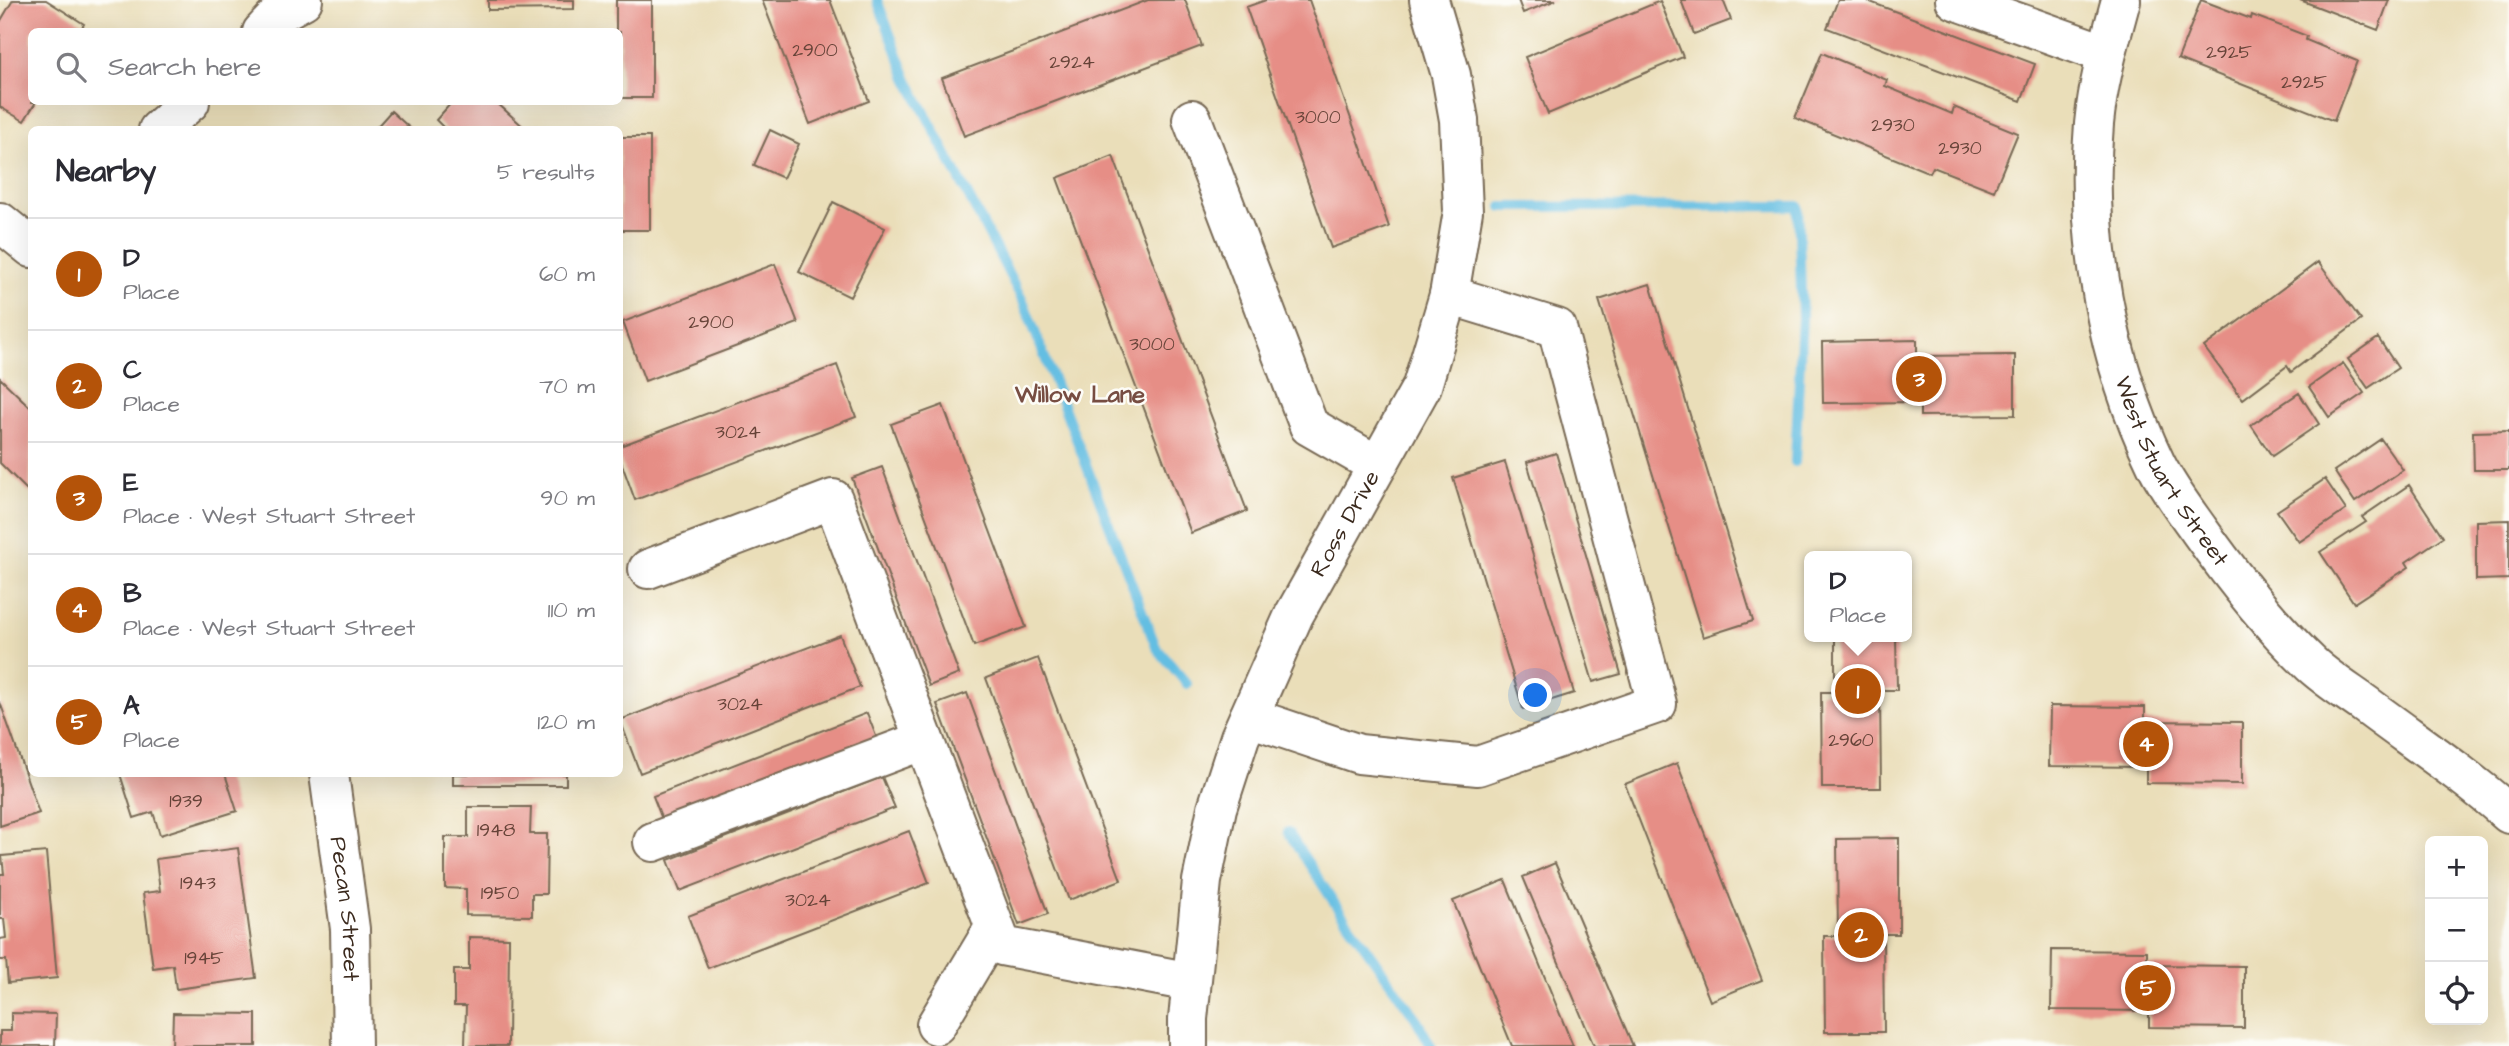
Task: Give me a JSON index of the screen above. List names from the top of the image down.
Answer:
{
  "streets": {
    "street": ["West Stuart Street", "Ross Drive", "Pecan Street"]
  },
  "districts": ["Willow Lane"],
  "house_numbers": [
    "2900",
    "2925",
    "2924",
    "2925",
    "3000",
    "2930",
    "2930",
    "2900",
    "3000",
    "3024",
    "3024",
    "2960",
    "1939",
    "1948",
    "1943",
    "1950",
    "3024",
    "1945"
  ],
  "page": {
    "search": "Search here",
    "heading": ["Nearby", "5 results"],
    "list": [
      {
        "mark": "1",
        "name": "D",
        "note": "Place",
        "value": "60 m"
      },
      {
        "mark": "2",
        "name": "C",
        "note": "Place",
        "value": "70 m"
      },
      {
        "mark": "3",
        "name": "E",
        "note": "Place · West Stuart Street",
        "value": "90 m"
      },
      {
        "mark": "4",
        "name": "B",
        "note": "Place · West Stuart Street",
        "value": "110 m"
      },
      {
        "mark": "5",
        "name": "A",
        "note": "Place",
        "value": "120 m"
      }
    ],
    "pins": [
      "3",
      "1",
      "4",
      "2",
      "5"
    ],
    "popup": ["D", "Place"],
    "map_buttons": ["+", "−"]
  }
}
